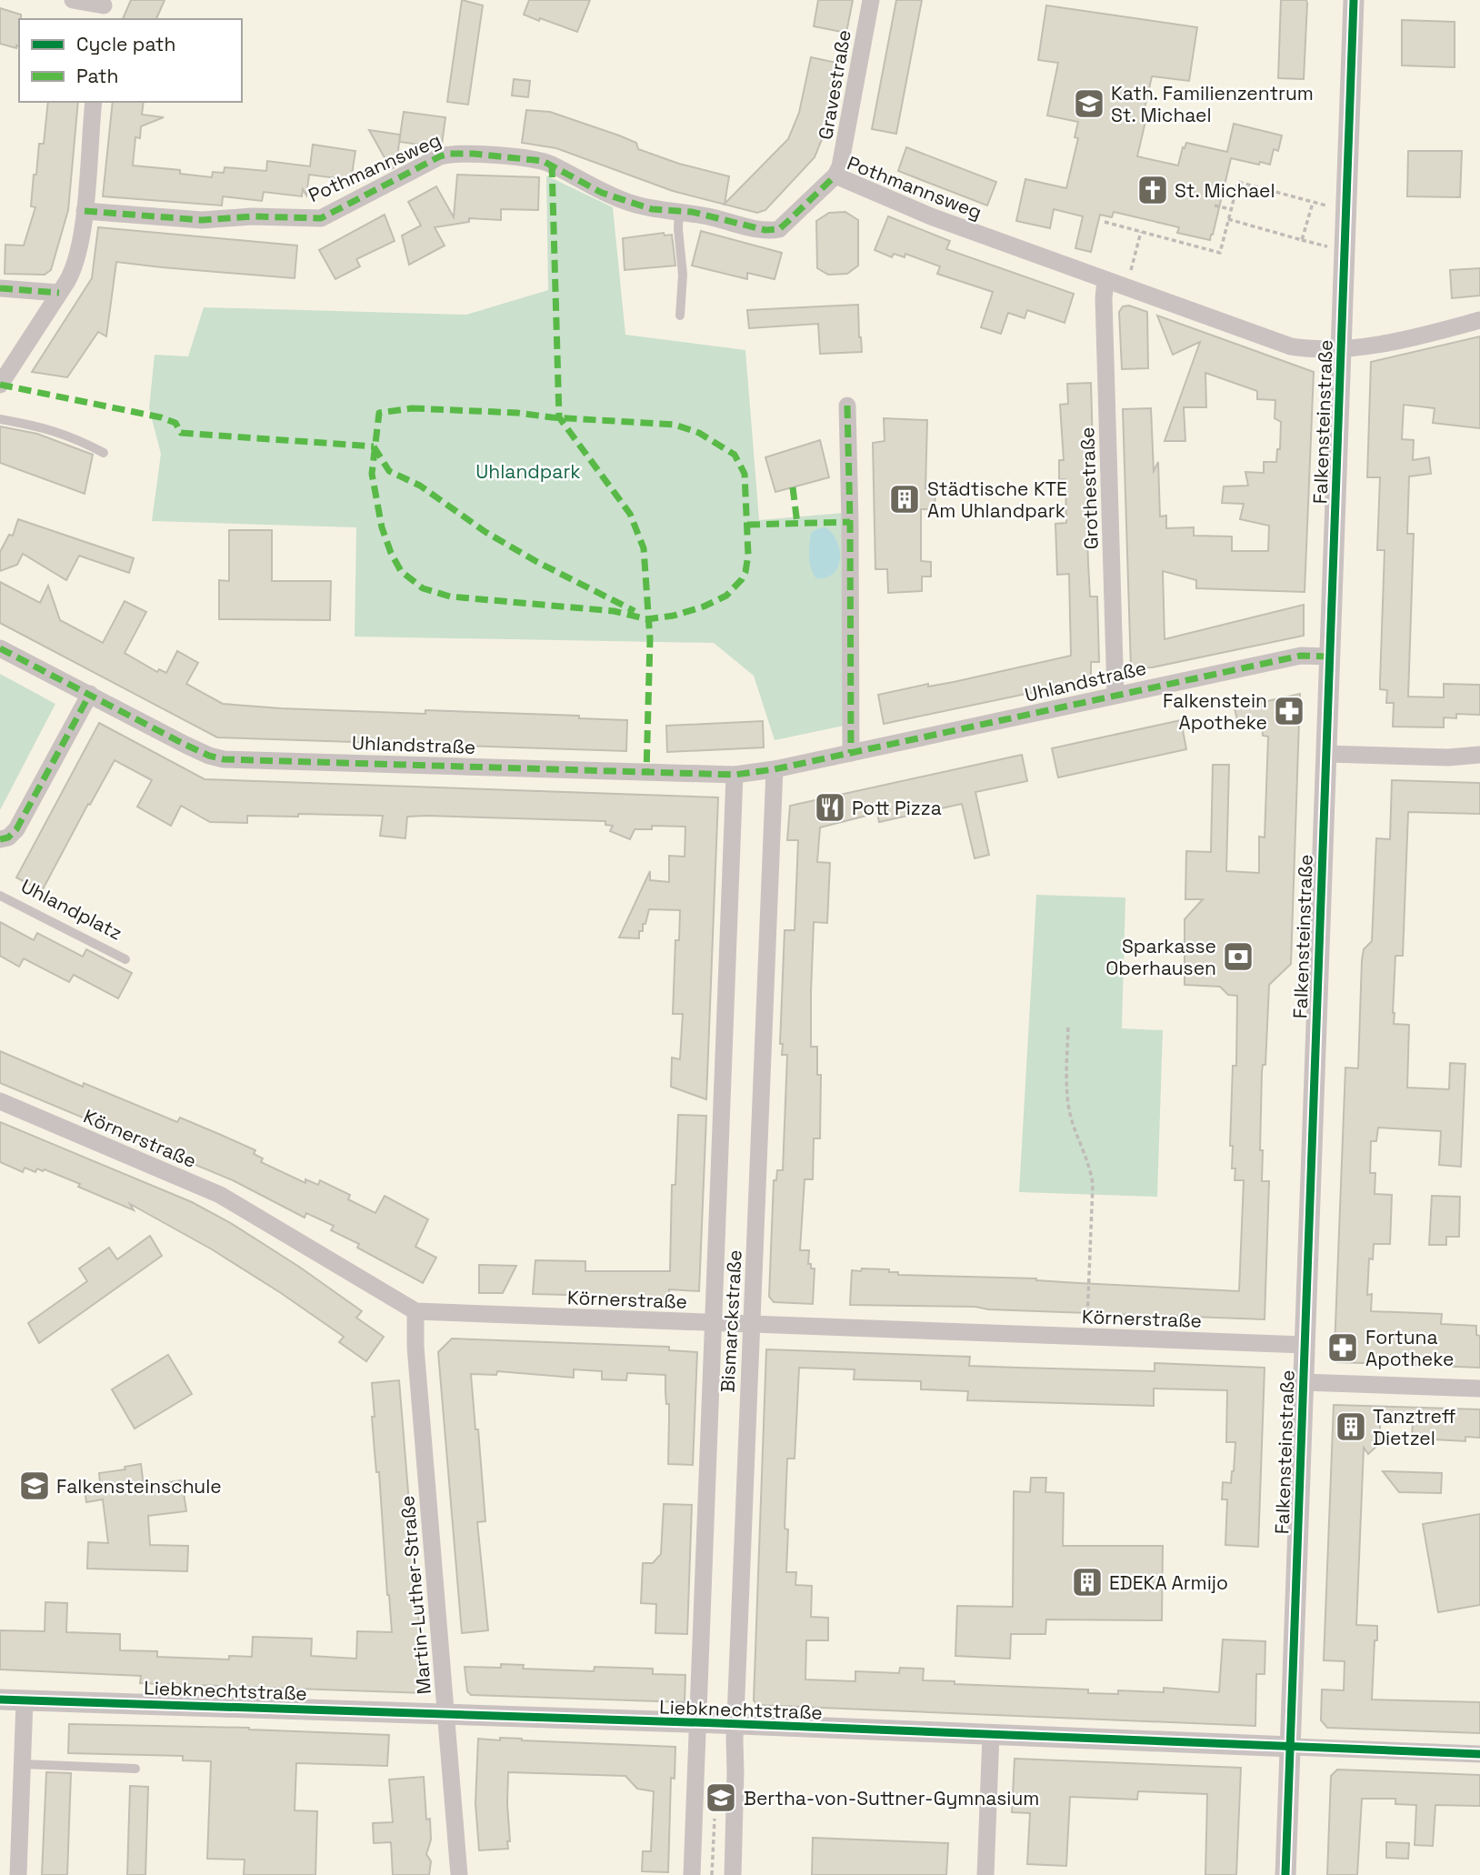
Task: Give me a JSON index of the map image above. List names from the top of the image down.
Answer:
{
  "streets": {
    "street": [
      "Gravestraße",
      "Pothmannsweg",
      "Falkensteinstraße",
      "Grothestraße",
      "Uhlandstraße",
      "Körnerstraße",
      "Bismarckstraße",
      "Martin-Luther-Straße",
      "Liebknechtstraße"
    ],
    "lane": ["Uhlandplatz"]
  },
  "crossings": [
    ["Gravestraße", "Pothmannsweg"],
    ["Pothmannsweg", "Falkensteinstraße"],
    ["Pothmannsweg", "Grothestraße"],
    ["Falkensteinstraße", "Uhlandstraße"],
    ["Falkensteinstraße", "Körnerstraße"],
    ["Falkensteinstraße", "Liebknechtstraße"],
    ["Grothestraße", "Uhlandstraße"],
    ["Uhlandstraße", "Bismarckstraße"],
    ["Körnerstraße", "Bismarckstraße"],
    ["Körnerstraße", "Martin-Luther-Straße"],
    ["Bismarckstraße", "Liebknechtstraße"],
    ["Martin-Luther-Straße", "Liebknechtstraße"]
  ],
  "parks": ["Uhlandpark"],
  "places": {
    "school or university": ["Kath. Familienzentrum St. Michael", "Falkensteinschule", "Bertha-von-Suttner-Gymnasium"],
    "church": ["St. Michael"],
    "building": ["Städtische KTE Am Uhlandpark", "Tanztreff Dietzel", "EDEKA Armijo"],
    "pharmacy": ["Falkenstein Apotheke", "Fortuna Apotheke"],
    "restaurant": ["Pott Pizza"],
    "bank": ["Sparkasse Oberhausen"]
  },
  "legend": ["Cycle path", "Path"]
}
